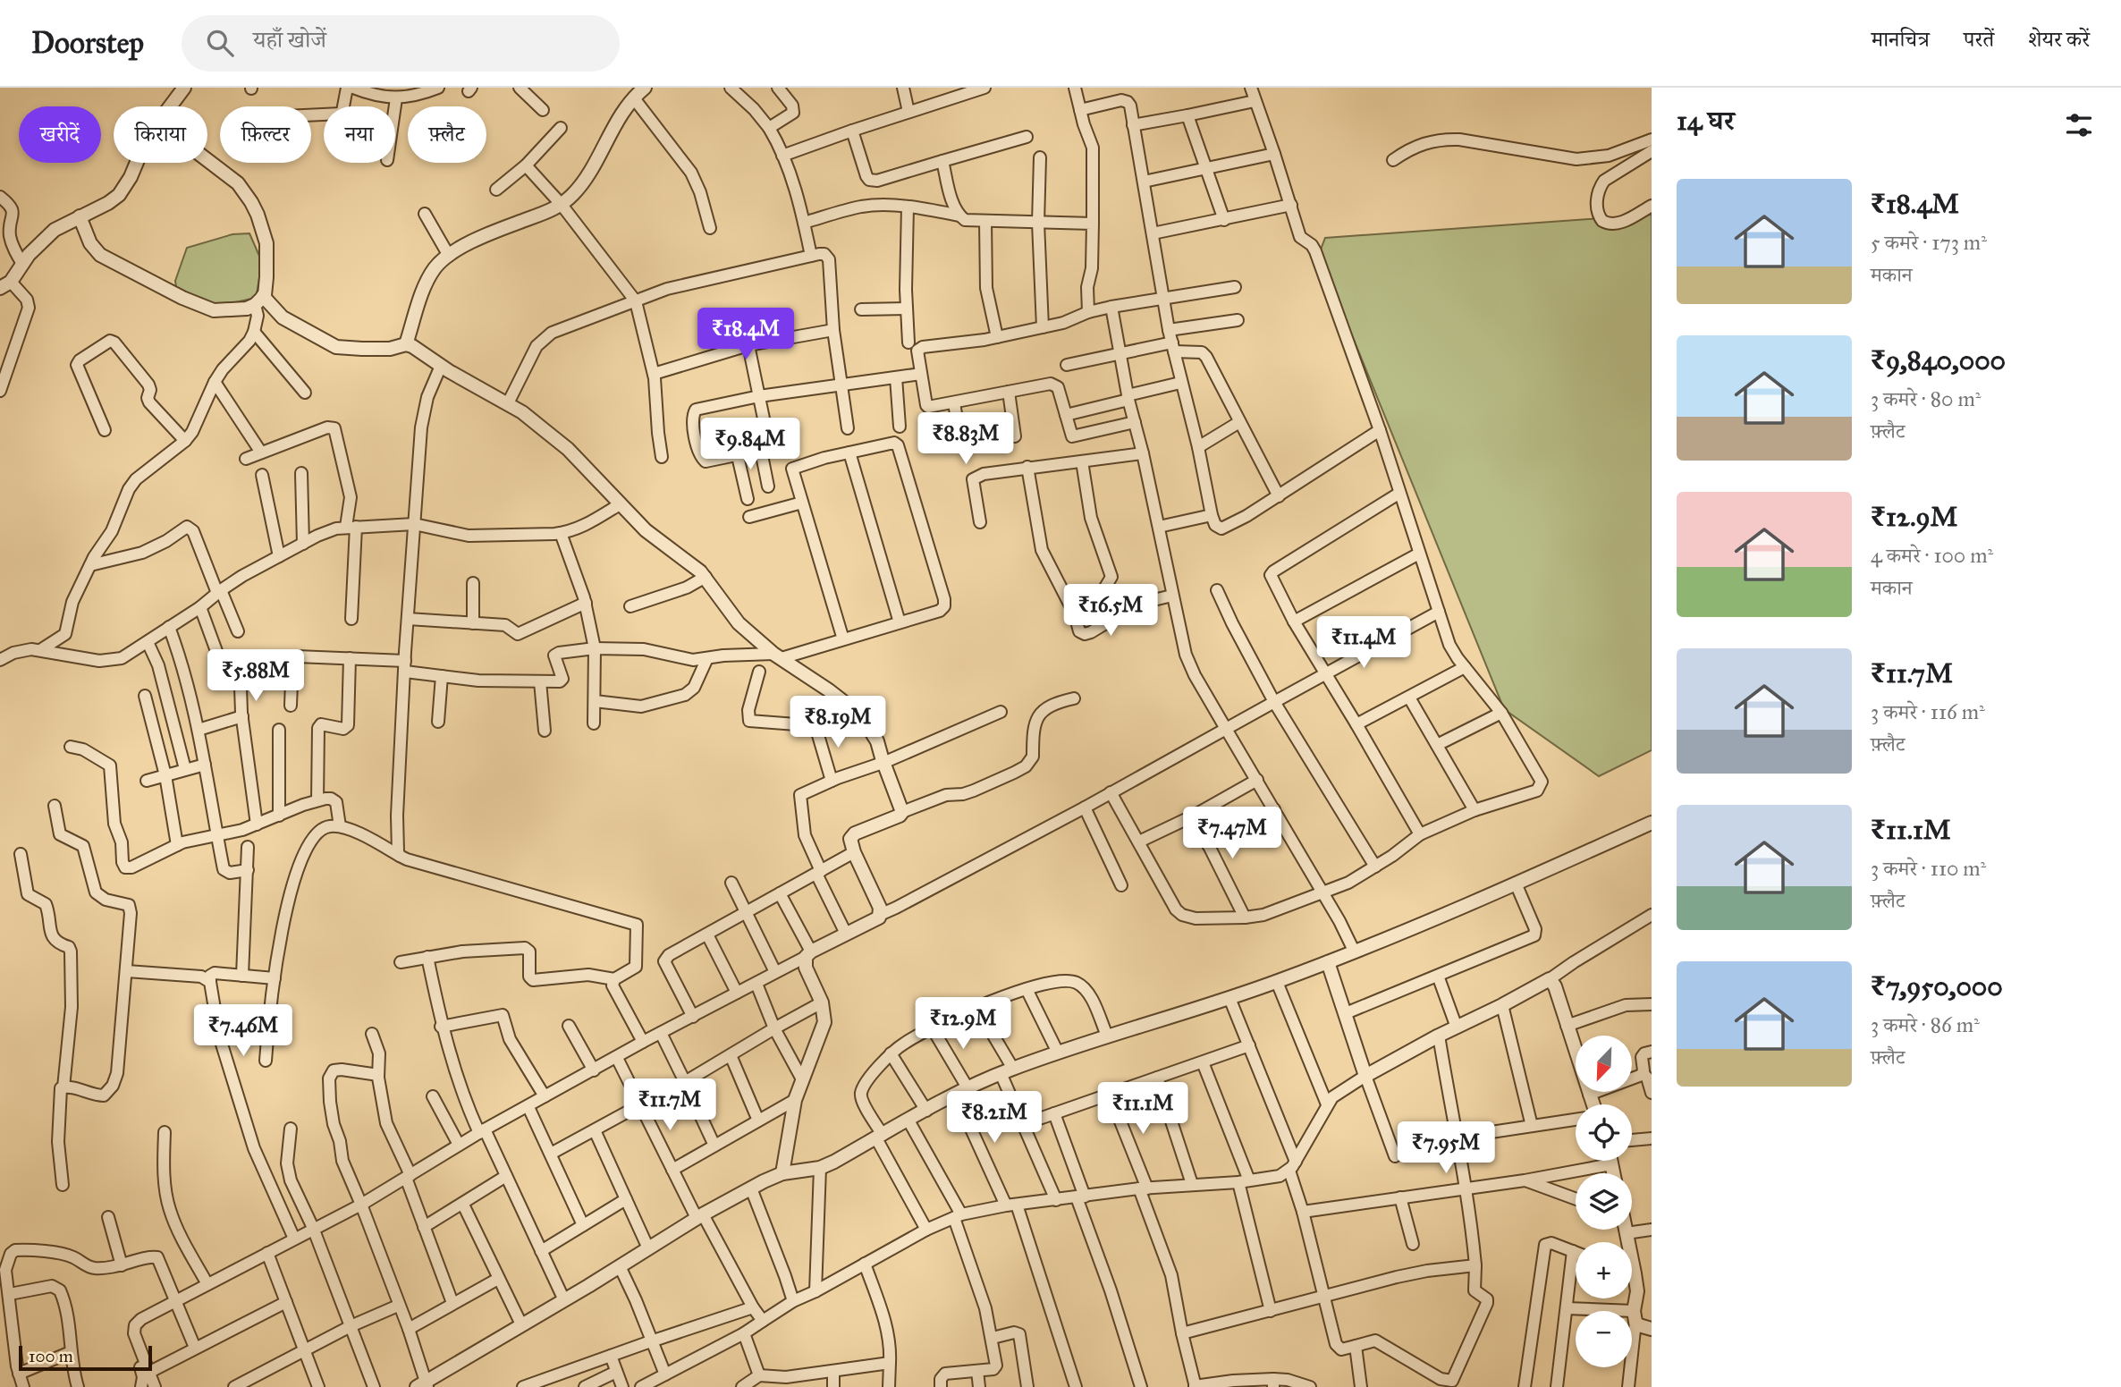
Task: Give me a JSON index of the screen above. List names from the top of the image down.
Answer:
{
  "scale_bar": "100 m",
  "north": "bottom left",
  "page": {
    "header": "Doorstep",
    "search": "यहाँ खोजें",
    "nav": ["मानचित्र", "परतें", "शेयर करें"],
    "heading": "14 घर",
    "chip": [
      "खरीदें",
      "किराया",
      "फ़िल्टर",
      "नया",
      "फ़्लैट"
    ],
    "list": [
      {
        "name": "₹18.4M",
        "note": "5 कमरे · 173 m² · मकान"
      },
      {
        "name": "₹9,840,000",
        "note": "3 कमरे · 80 m² · फ़्लैट"
      },
      {
        "name": "₹12.9M",
        "note": "4 कमरे · 100 m² · मकान"
      },
      {
        "name": "₹11.7M",
        "note": "3 कमरे · 116 m² · फ़्लैट"
      },
      {
        "name": "₹11.1M",
        "note": "3 कमरे · 110 m² · फ़्लैट"
      },
      {
        "name": "₹7,950,000",
        "note": "3 कमरे · 86 m² · फ़्लैट"
      }
    ],
    "price": [
      "₹18.4M",
      "₹8.83M",
      "₹9.84M",
      "₹16.5M",
      "₹11.4M",
      "₹5.88M",
      "₹8.19M",
      "₹7.47M",
      "₹12.9M",
      "₹7.46M",
      "₹11.7M",
      "₹11.1M",
      "₹8.21M",
      "₹7.95M"
    ],
    "map_buttons": ["+", "−"],
    "scale": "100 m"
  }
}
